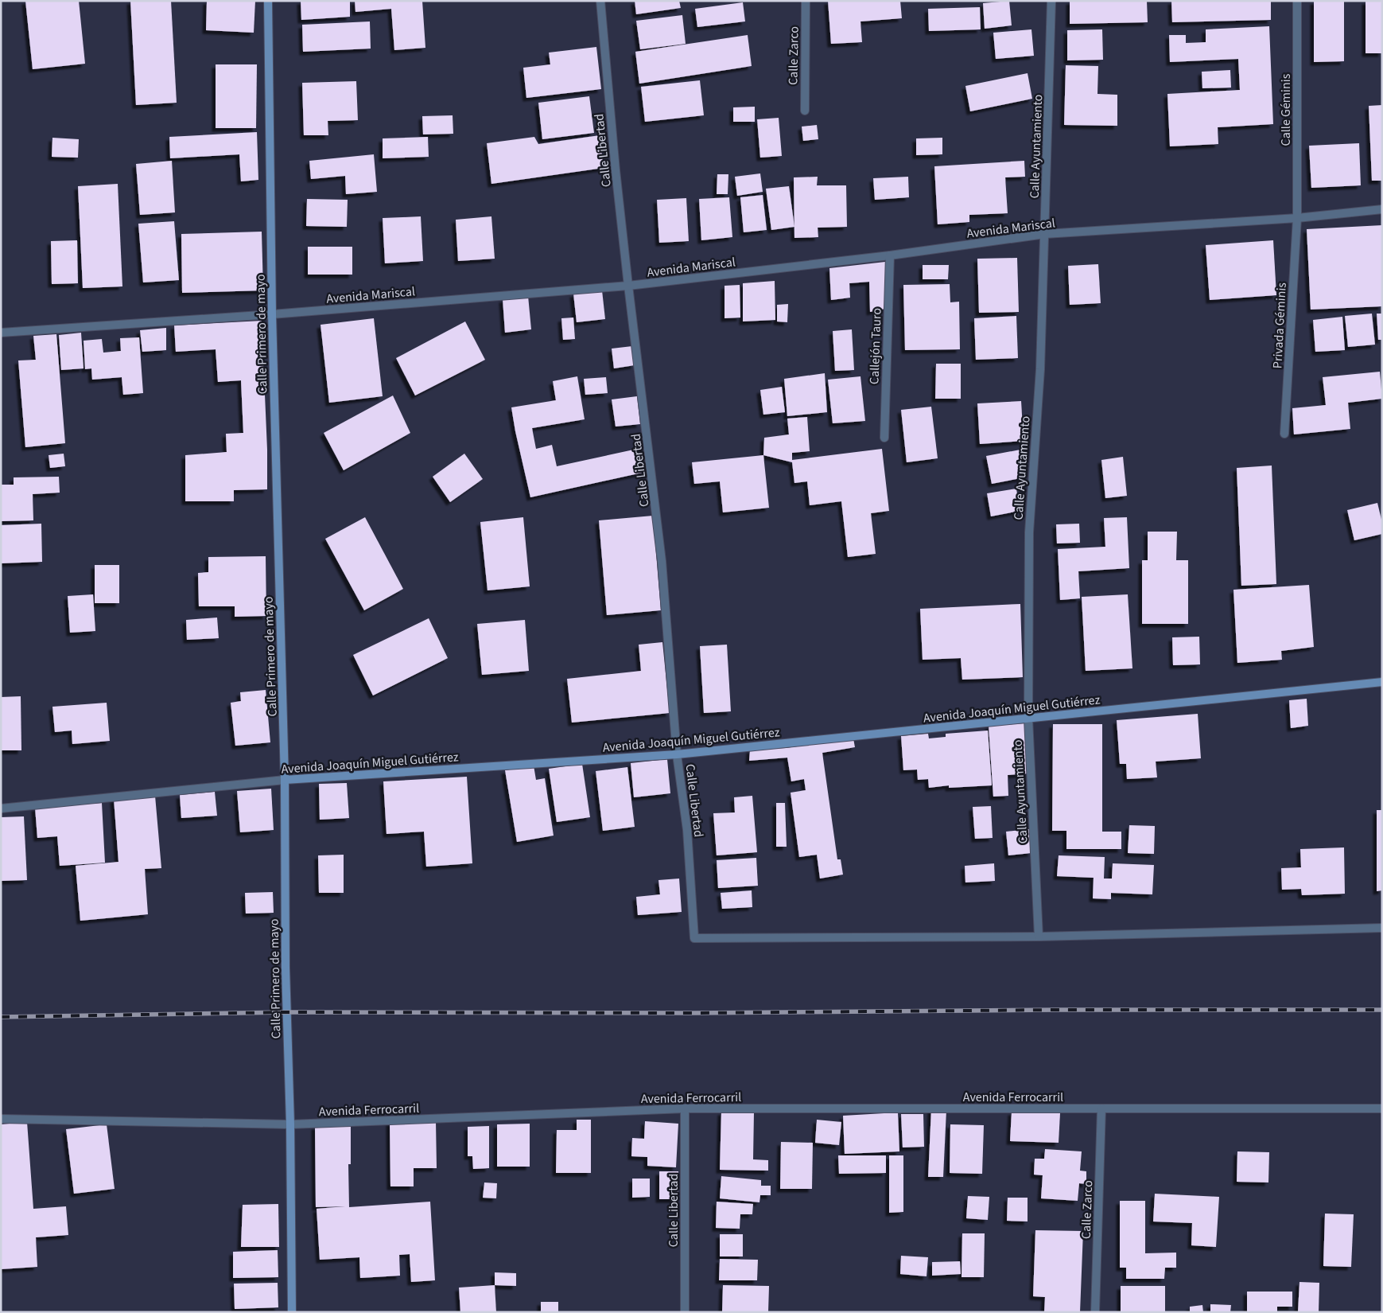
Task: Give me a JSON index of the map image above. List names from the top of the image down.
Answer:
{
  "streets": {
    "street": [
      "Calle Zarco",
      "Calle Géminis",
      "Calle Ayuntamiento",
      "Calle Libertad",
      "Avenida Mariscal",
      "Privada Géminis",
      "Calle Primero de mayo",
      "Callejón Tauro",
      "Avenida Joaquín Miguel Gutiérrez",
      "Avenida Ferrocarril"
    ]
  },
  "crossings": [
    ["Calle Zarco", "Avenida Ferrocarril"],
    ["Calle Géminis", "Avenida Mariscal"],
    ["Calle Géminis", "Privada Géminis"],
    ["Calle Ayuntamiento", "Calle Libertad"],
    ["Calle Ayuntamiento", "Avenida Mariscal"],
    ["Calle Ayuntamiento", "Avenida Joaquín Miguel Gutiérrez"],
    ["Calle Libertad", "Avenida Mariscal"],
    ["Calle Libertad", "Avenida Joaquín Miguel Gutiérrez"],
    ["Calle Libertad", "Avenida Ferrocarril"],
    ["Avenida Mariscal", "Privada Géminis"],
    ["Avenida Mariscal", "Calle Primero de mayo"],
    ["Avenida Mariscal", "Callejón Tauro"],
    ["Calle Primero de mayo", "Avenida Joaquín Miguel Gutiérrez"],
    ["Calle Primero de mayo", "Avenida Ferrocarril"]
  ]
}
